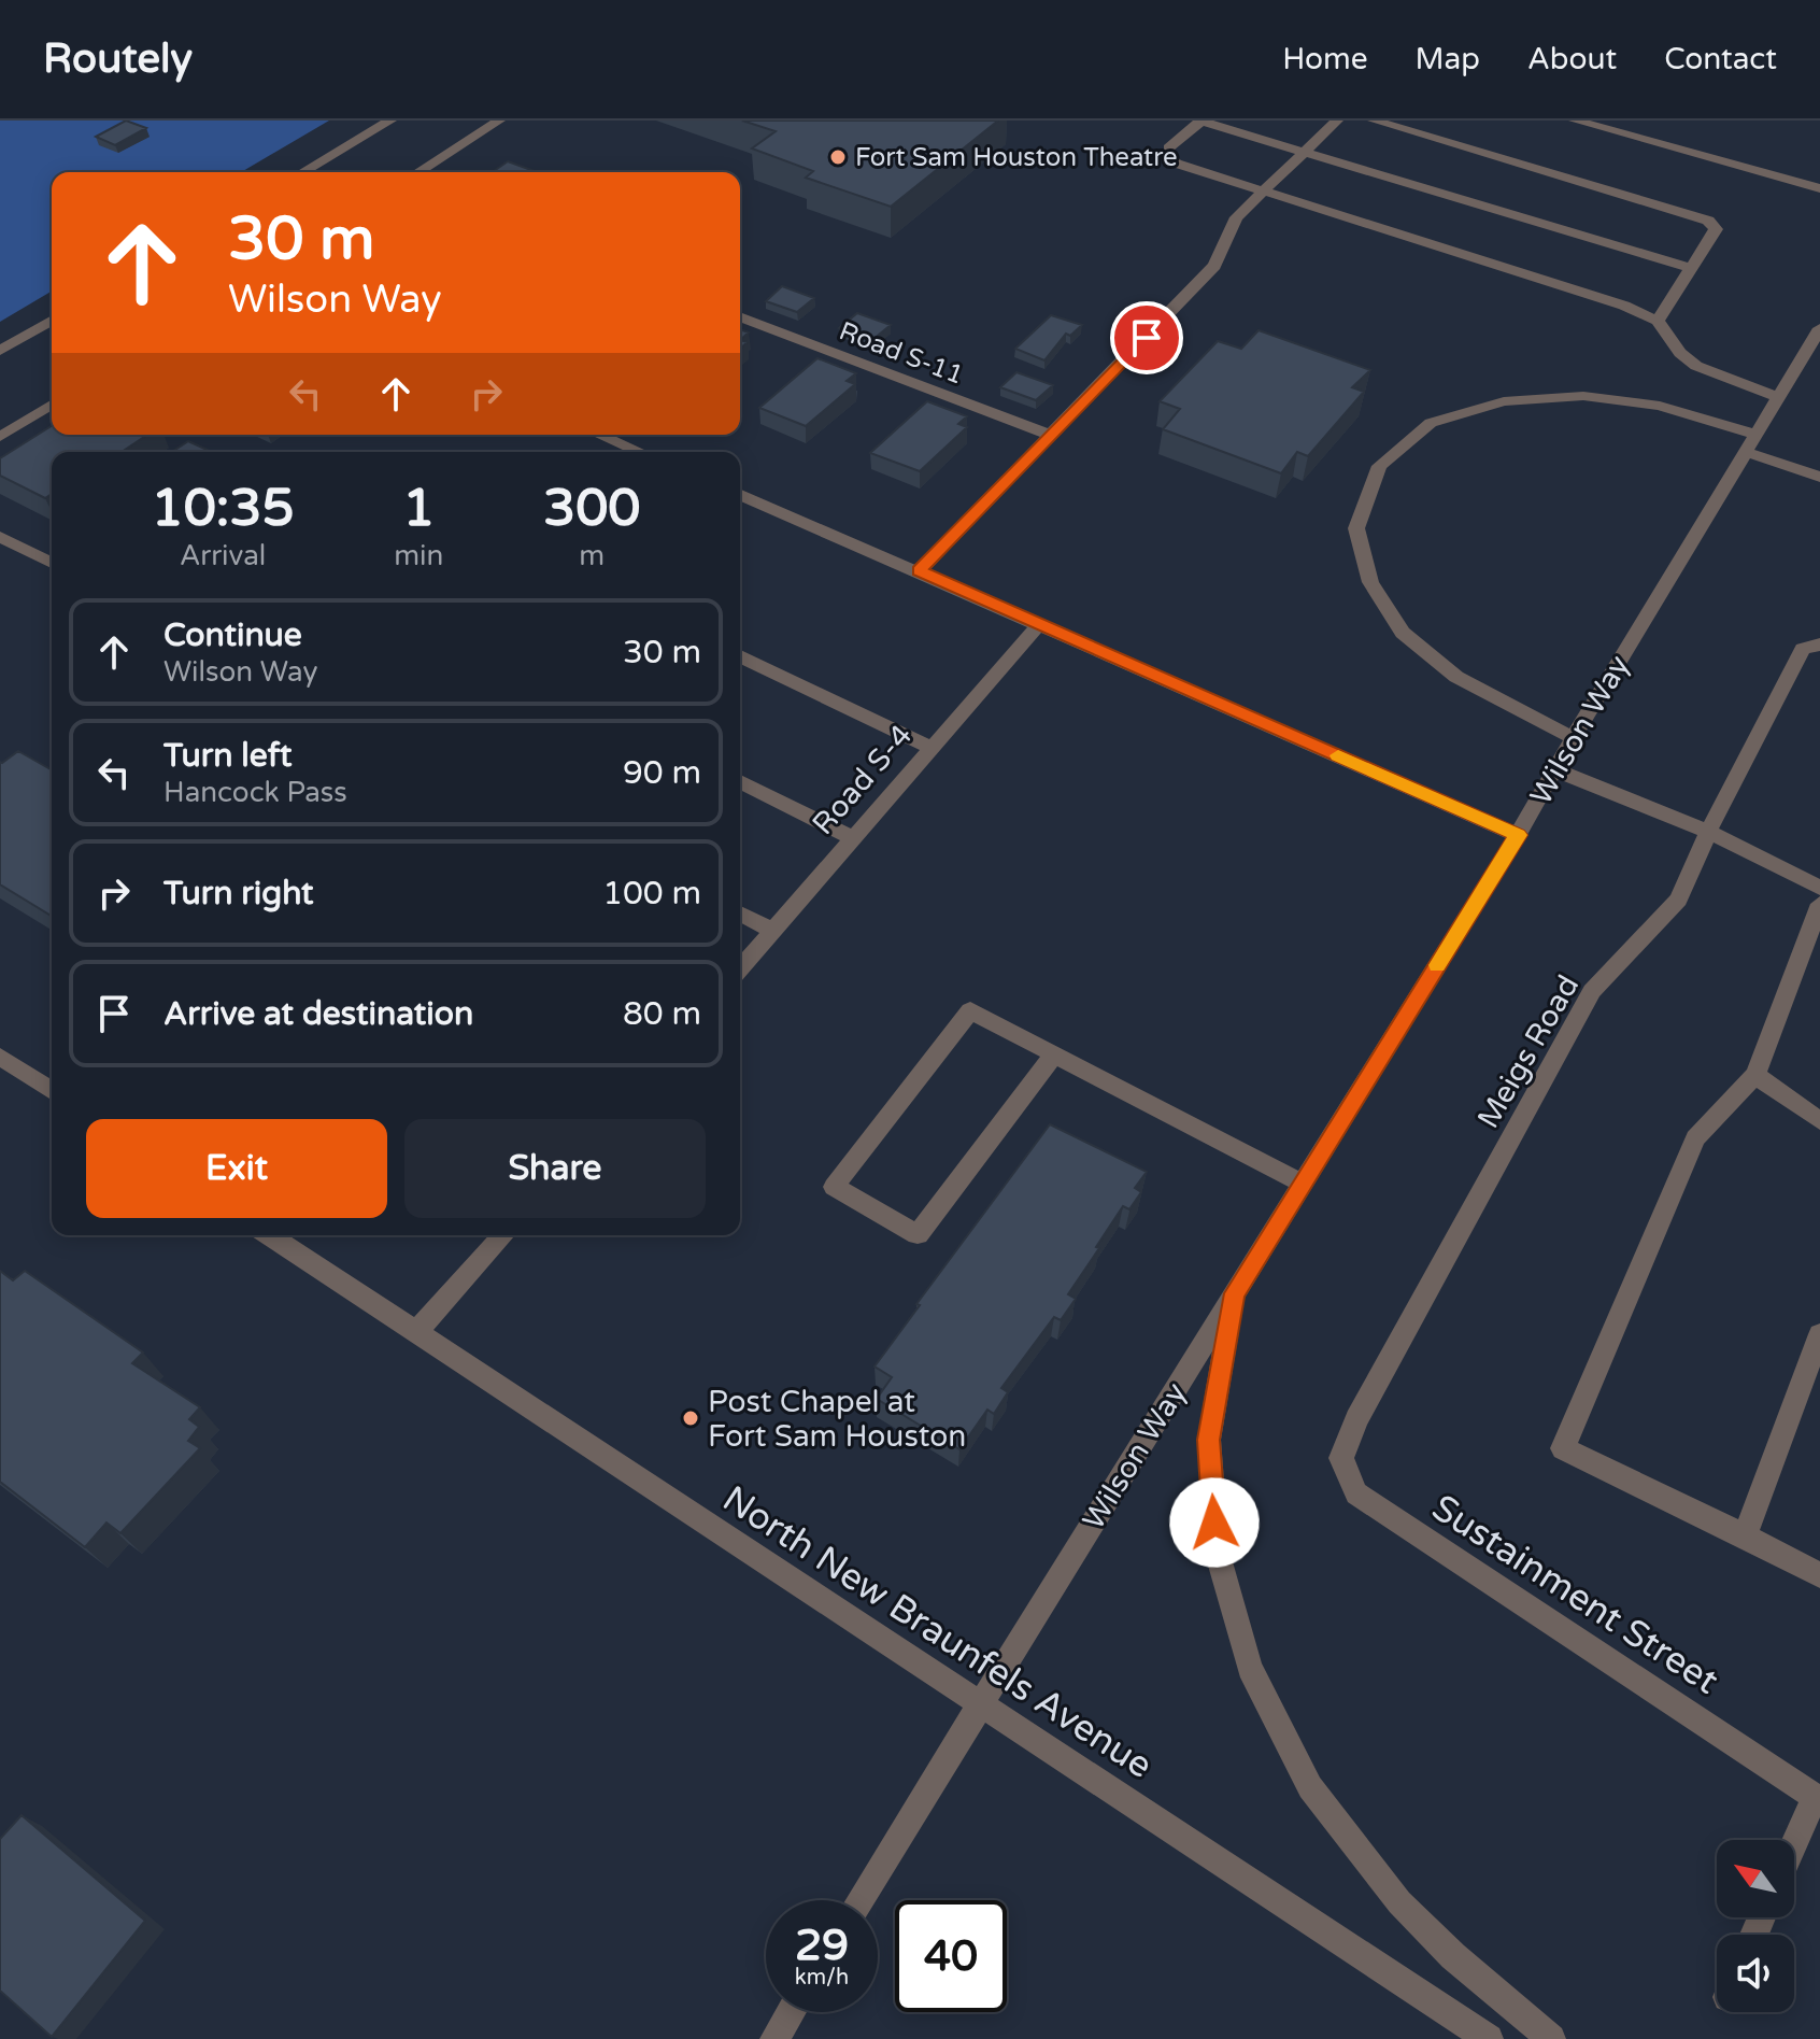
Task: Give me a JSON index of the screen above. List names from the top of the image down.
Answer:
{
  "streets": {
    "street": [
      "Road S-11",
      "Wilson Way",
      "Road S-4",
      "Meigs Road",
      "Sustainment Street",
      "North New Braunfels Avenue"
    ]
  },
  "crossings": [
    ["Wilson Way", "North New Braunfels Avenue"],
    ["Meigs Road", "Sustainment Street"]
  ],
  "places": ["Fort Sam Houston Theatre", "Post Chapel at Fort Sam Houston"],
  "north": "top left",
  "page": {
    "header": "Routely",
    "nav": [
      "Home",
      "Map",
      "About",
      "Contact"
    ],
    "turn": ["30 m", "Wilson Way"],
    "eta": [
      "10:35",
      "Arrival",
      "1",
      "min",
      "300",
      "m"
    ],
    "list": [
      {
        "name": "Continue",
        "note": "Wilson Way",
        "value": "30 m"
      },
      {
        "name": "Turn left",
        "note": "Hancock Pass",
        "value": "90 m"
      },
      {
        "name": "Turn right",
        "value": "100 m"
      },
      {
        "name": "Arrive at destination",
        "value": "80 m"
      }
    ],
    "buttons": ["Exit", "Share"],
    "speed": "29 km/h",
    "limit": "40"
  }
}
